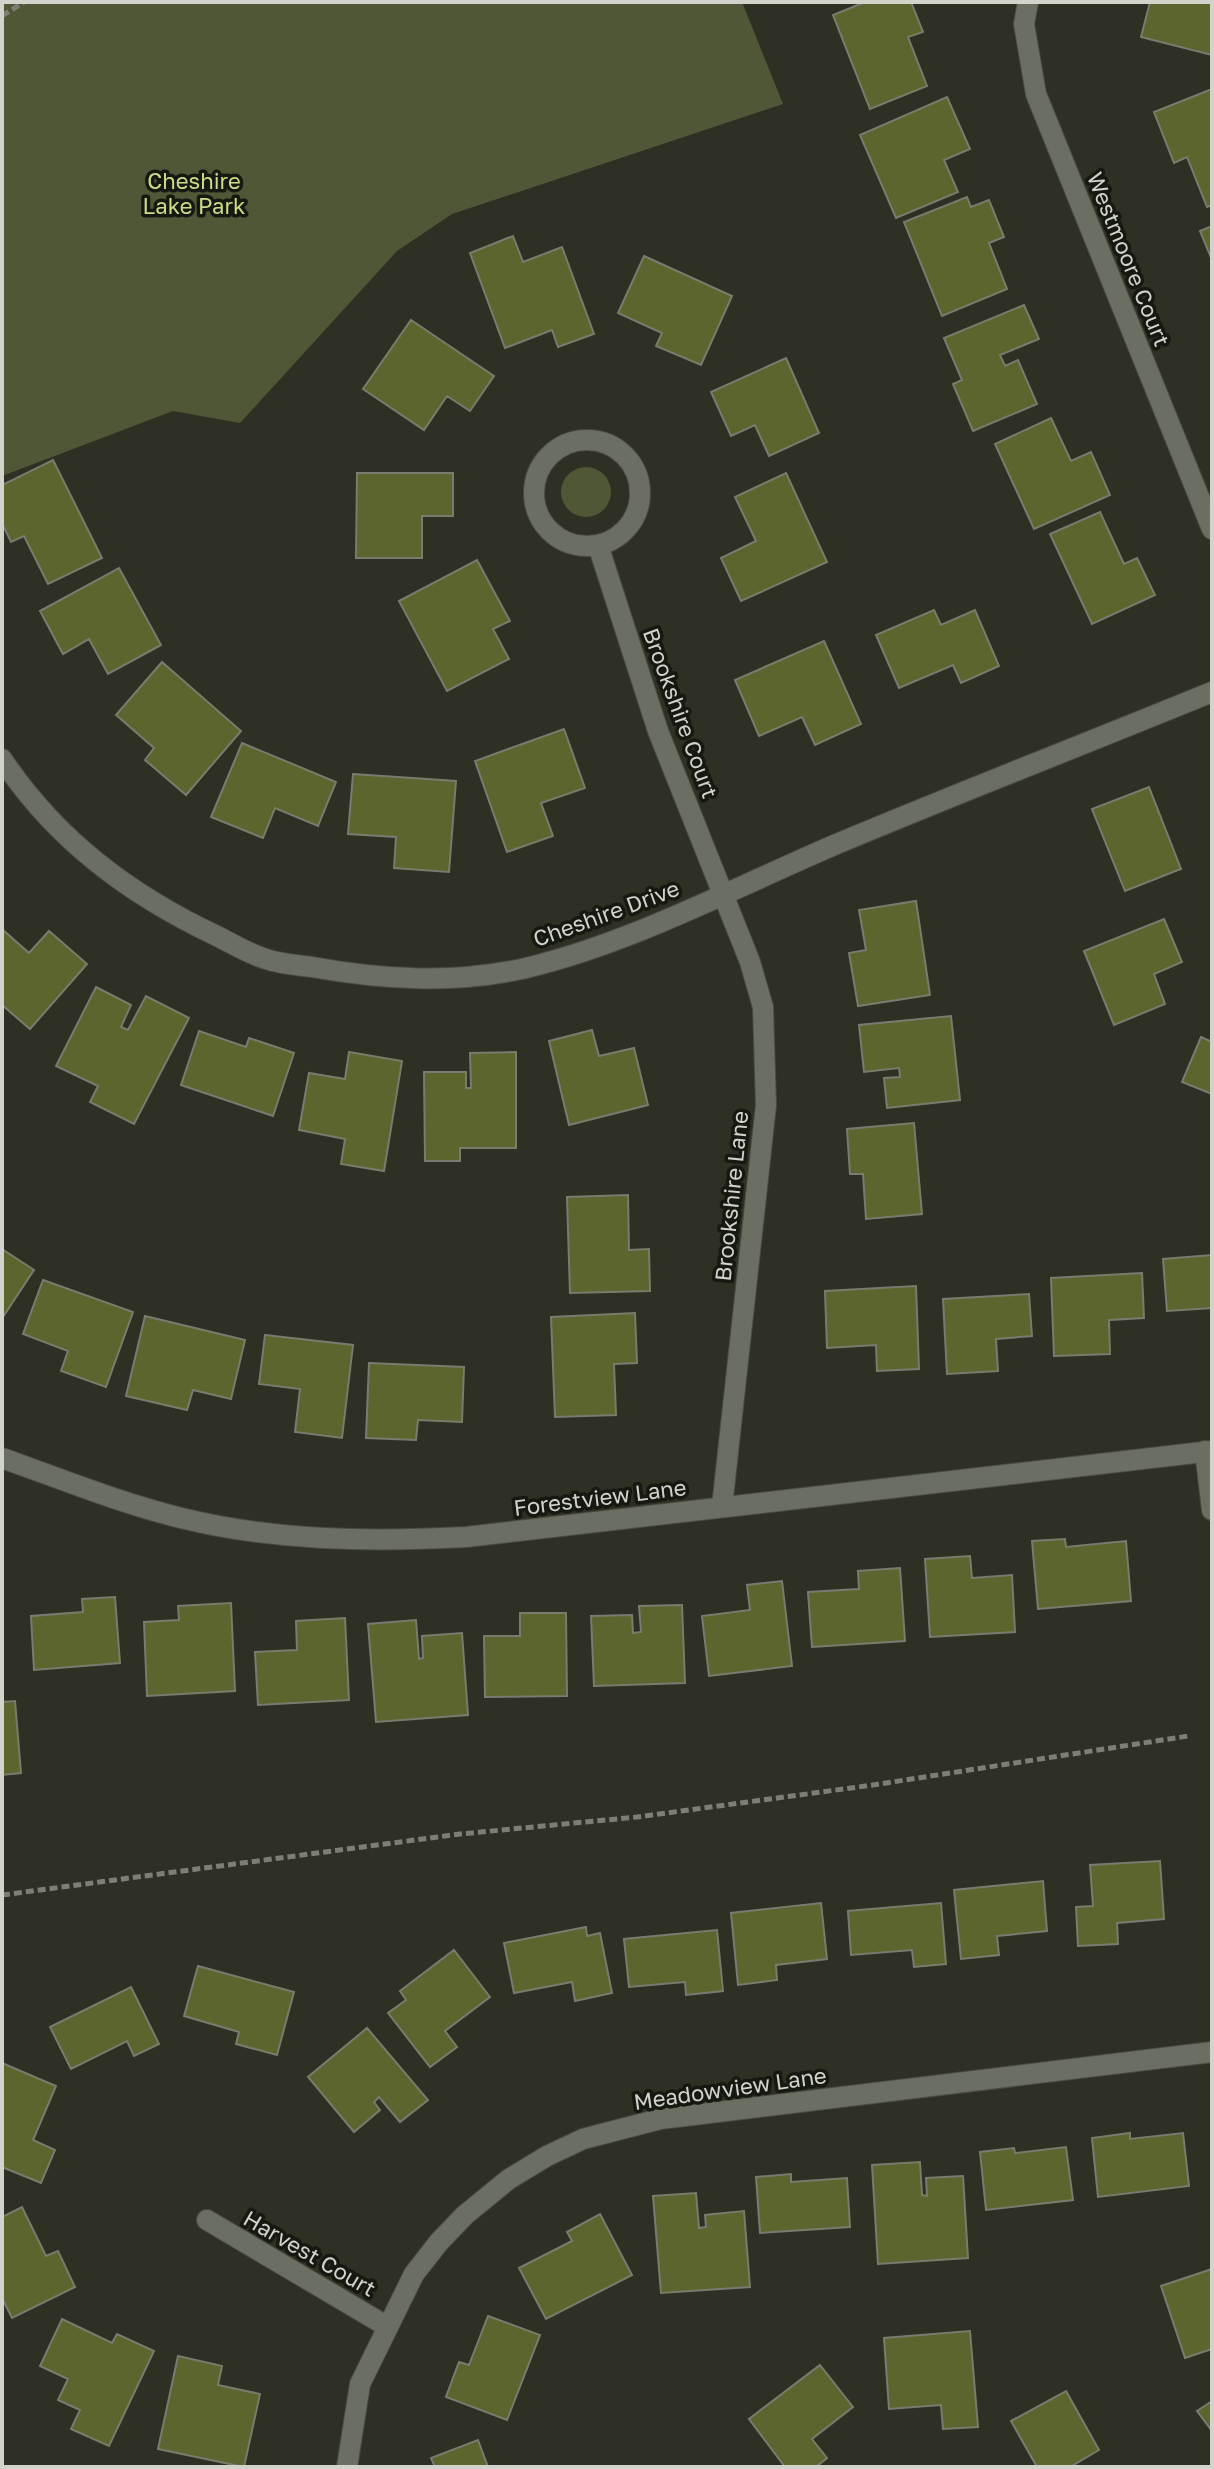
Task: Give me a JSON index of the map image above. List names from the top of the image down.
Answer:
{
  "streets": {
    "street": [
      "Westmoore Court",
      "Brookshire Court",
      "Cheshire Drive",
      "Brookshire Lane",
      "Forestview Lane",
      "Meadowview Lane",
      "Harvest Court"
    ]
  },
  "crossings": [
    ["Brookshire Court", "Cheshire Drive"],
    ["Brookshire Court", "Brookshire Lane"],
    ["Cheshire Drive", "Brookshire Lane"],
    ["Brookshire Lane", "Forestview Lane"],
    ["Meadowview Lane", "Harvest Court"]
  ],
  "parks": ["Cheshire Lake Park"]
}
